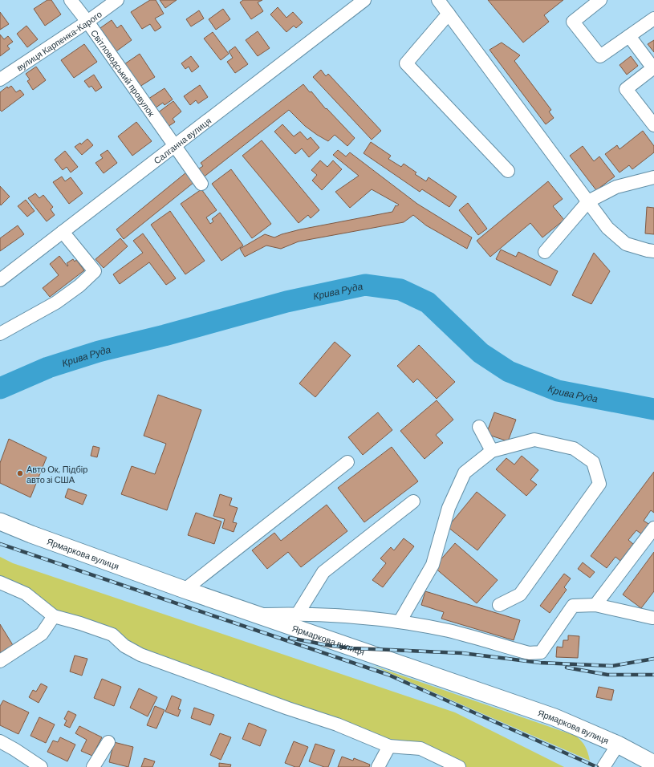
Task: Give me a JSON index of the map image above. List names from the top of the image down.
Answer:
{
  "streets": {
    "main road": ["Ярмаркова вулиця"],
    "street": ["вулиця Карпенка-Карого", "Світловодський провулок", "Салганна вулиця"]
  },
  "crossings": [
    ["вулиця Карпенка-Карого", "Світловодський провулок"],
    ["Світловодський провулок", "Салганна вулиця"]
  ],
  "water": ["Крива Руда"],
  "places": ["Авто Ок, Підбір авто зі США"]
}
